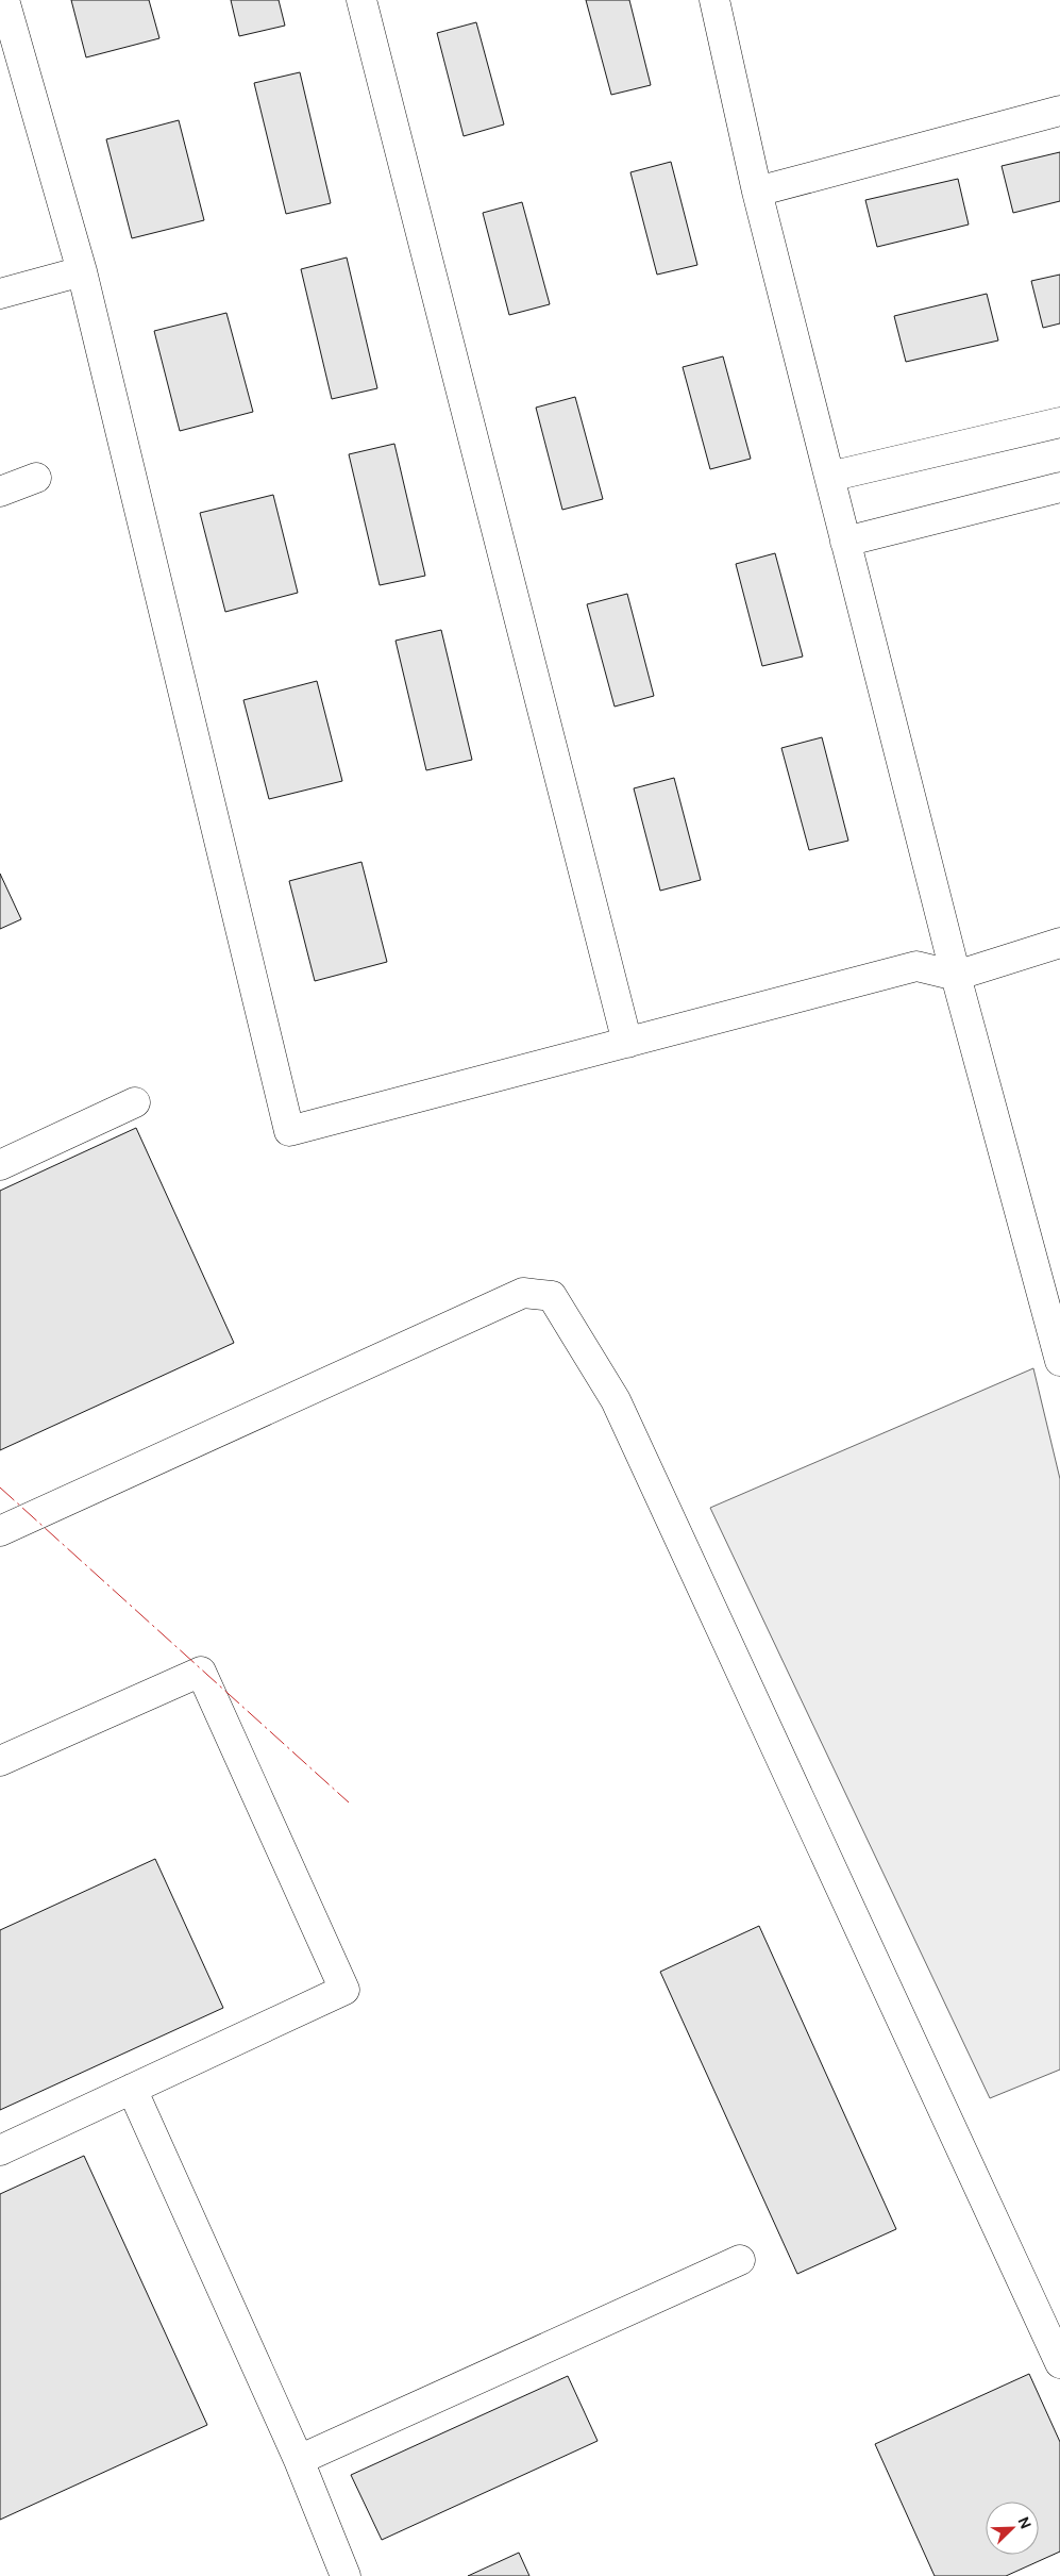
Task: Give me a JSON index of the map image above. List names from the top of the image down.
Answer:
{
  "north": "top right"
}
